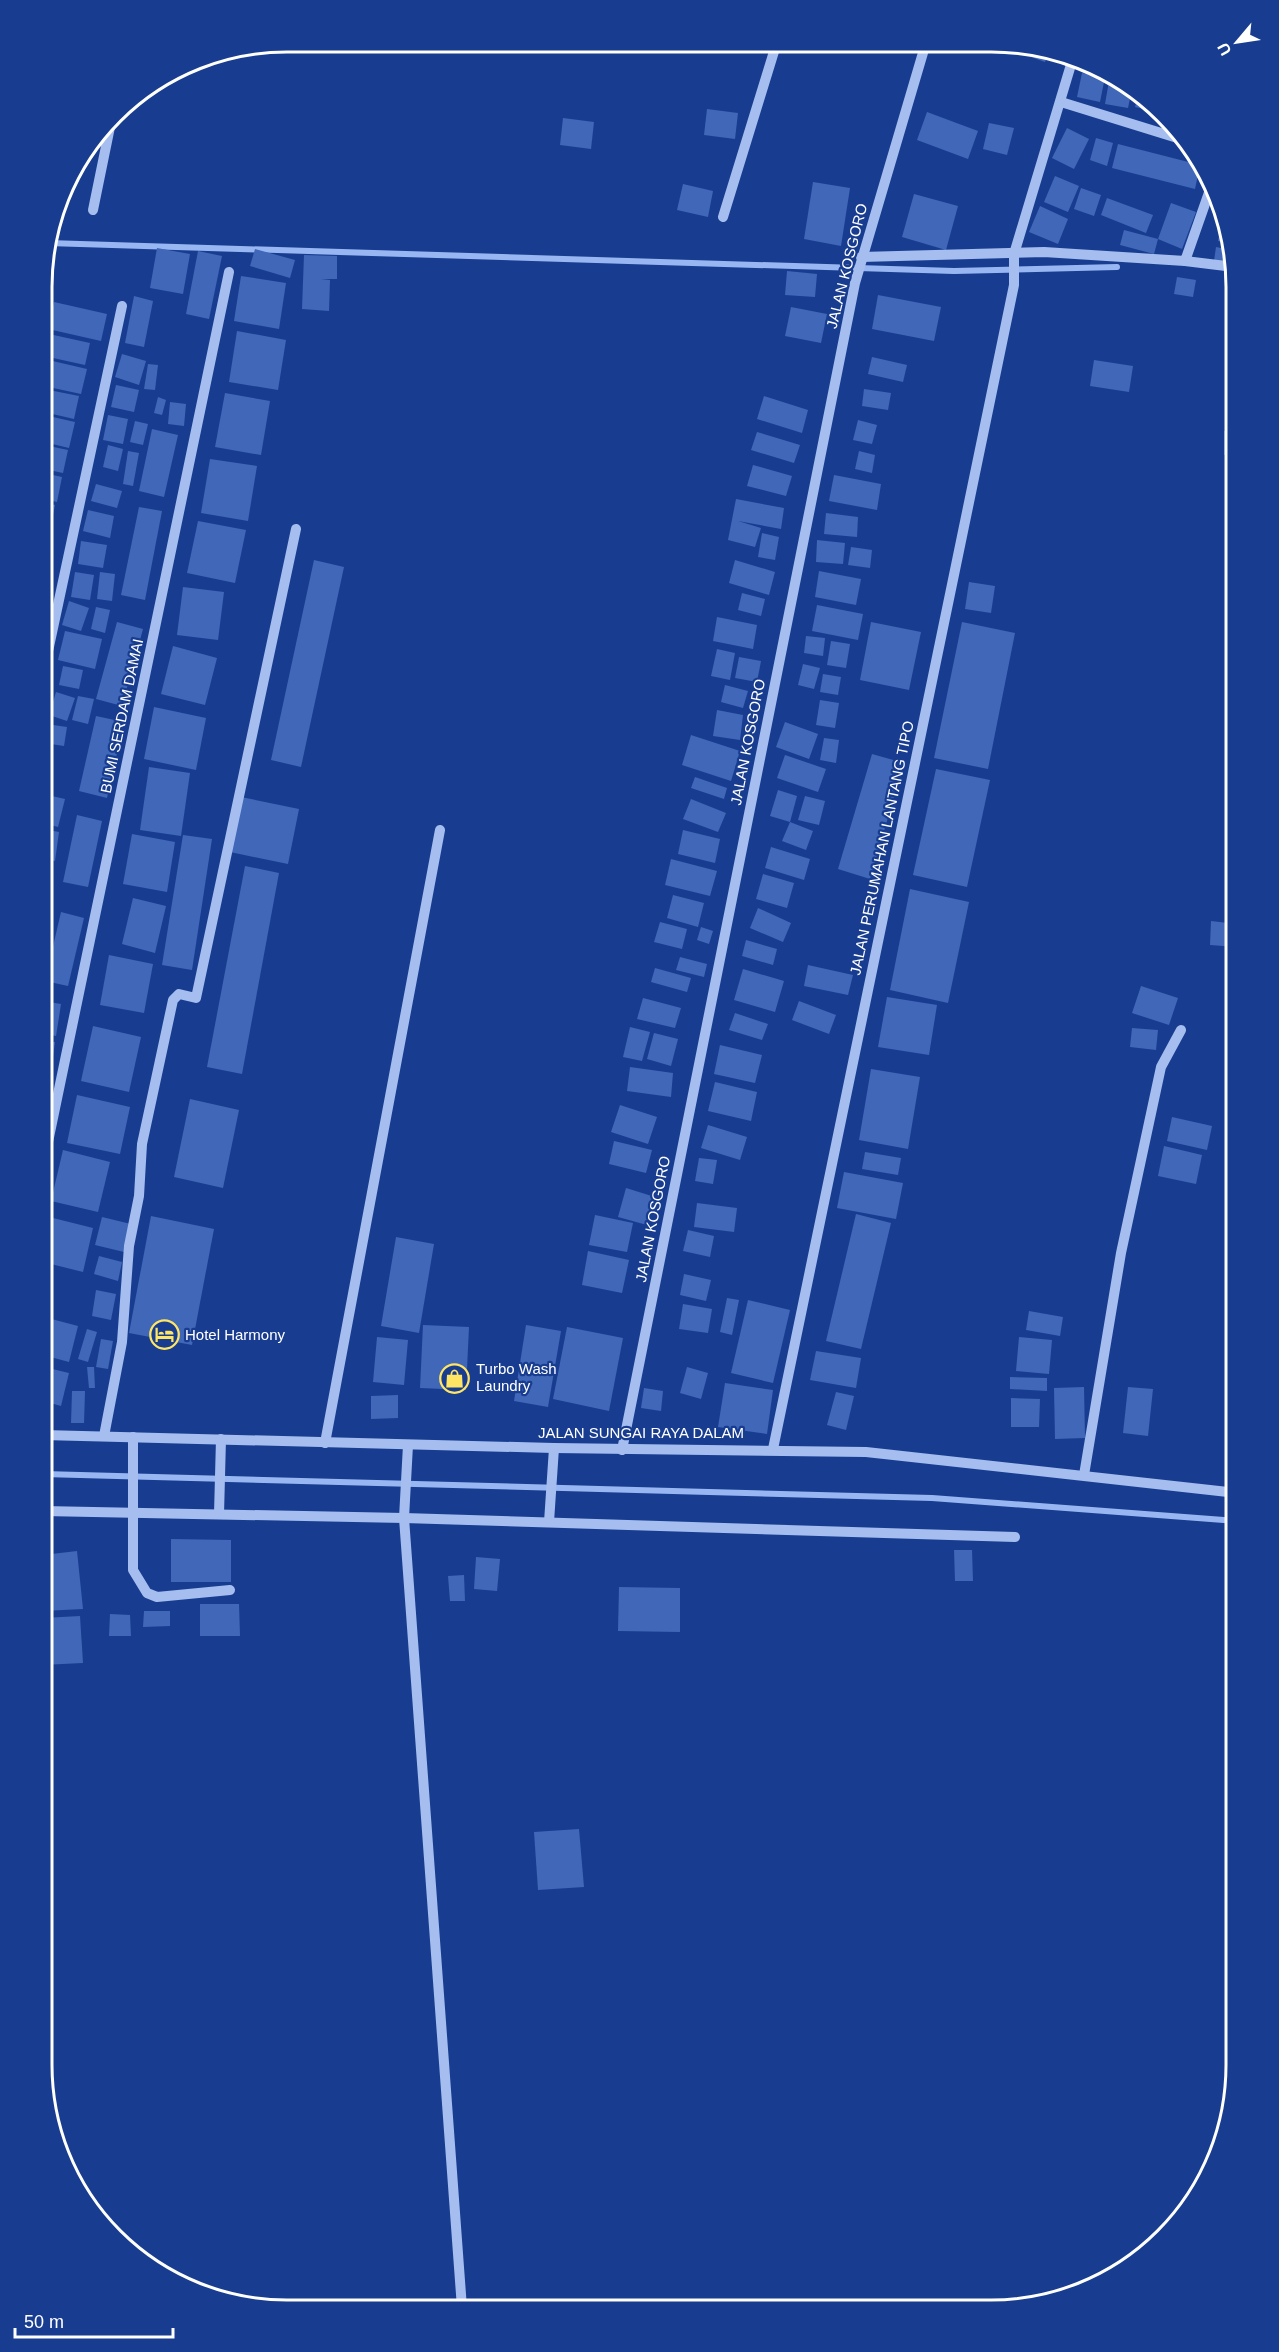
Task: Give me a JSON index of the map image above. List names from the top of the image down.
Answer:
{
  "streets": {
    "street": [
      "JALAN KOSGORO",
      "BUMI SERDAM DAMAI",
      "JALAN PERUMAHAN LANTANG TIPO",
      "JALAN SUNGAI RAYA DALAM"
    ]
  },
  "crossings": [
    ["JALAN KOSGORO", "JALAN SUNGAI RAYA DALAM"],
    ["JALAN PERUMAHAN LANTANG TIPO", "JALAN SUNGAI RAYA DALAM"]
  ],
  "places": {
    "hotel": ["Hotel Harmony"],
    "shop": ["Turbo Wash Laundry"]
  },
  "scale_bar": "50 m",
  "north": "bottom left"
}
